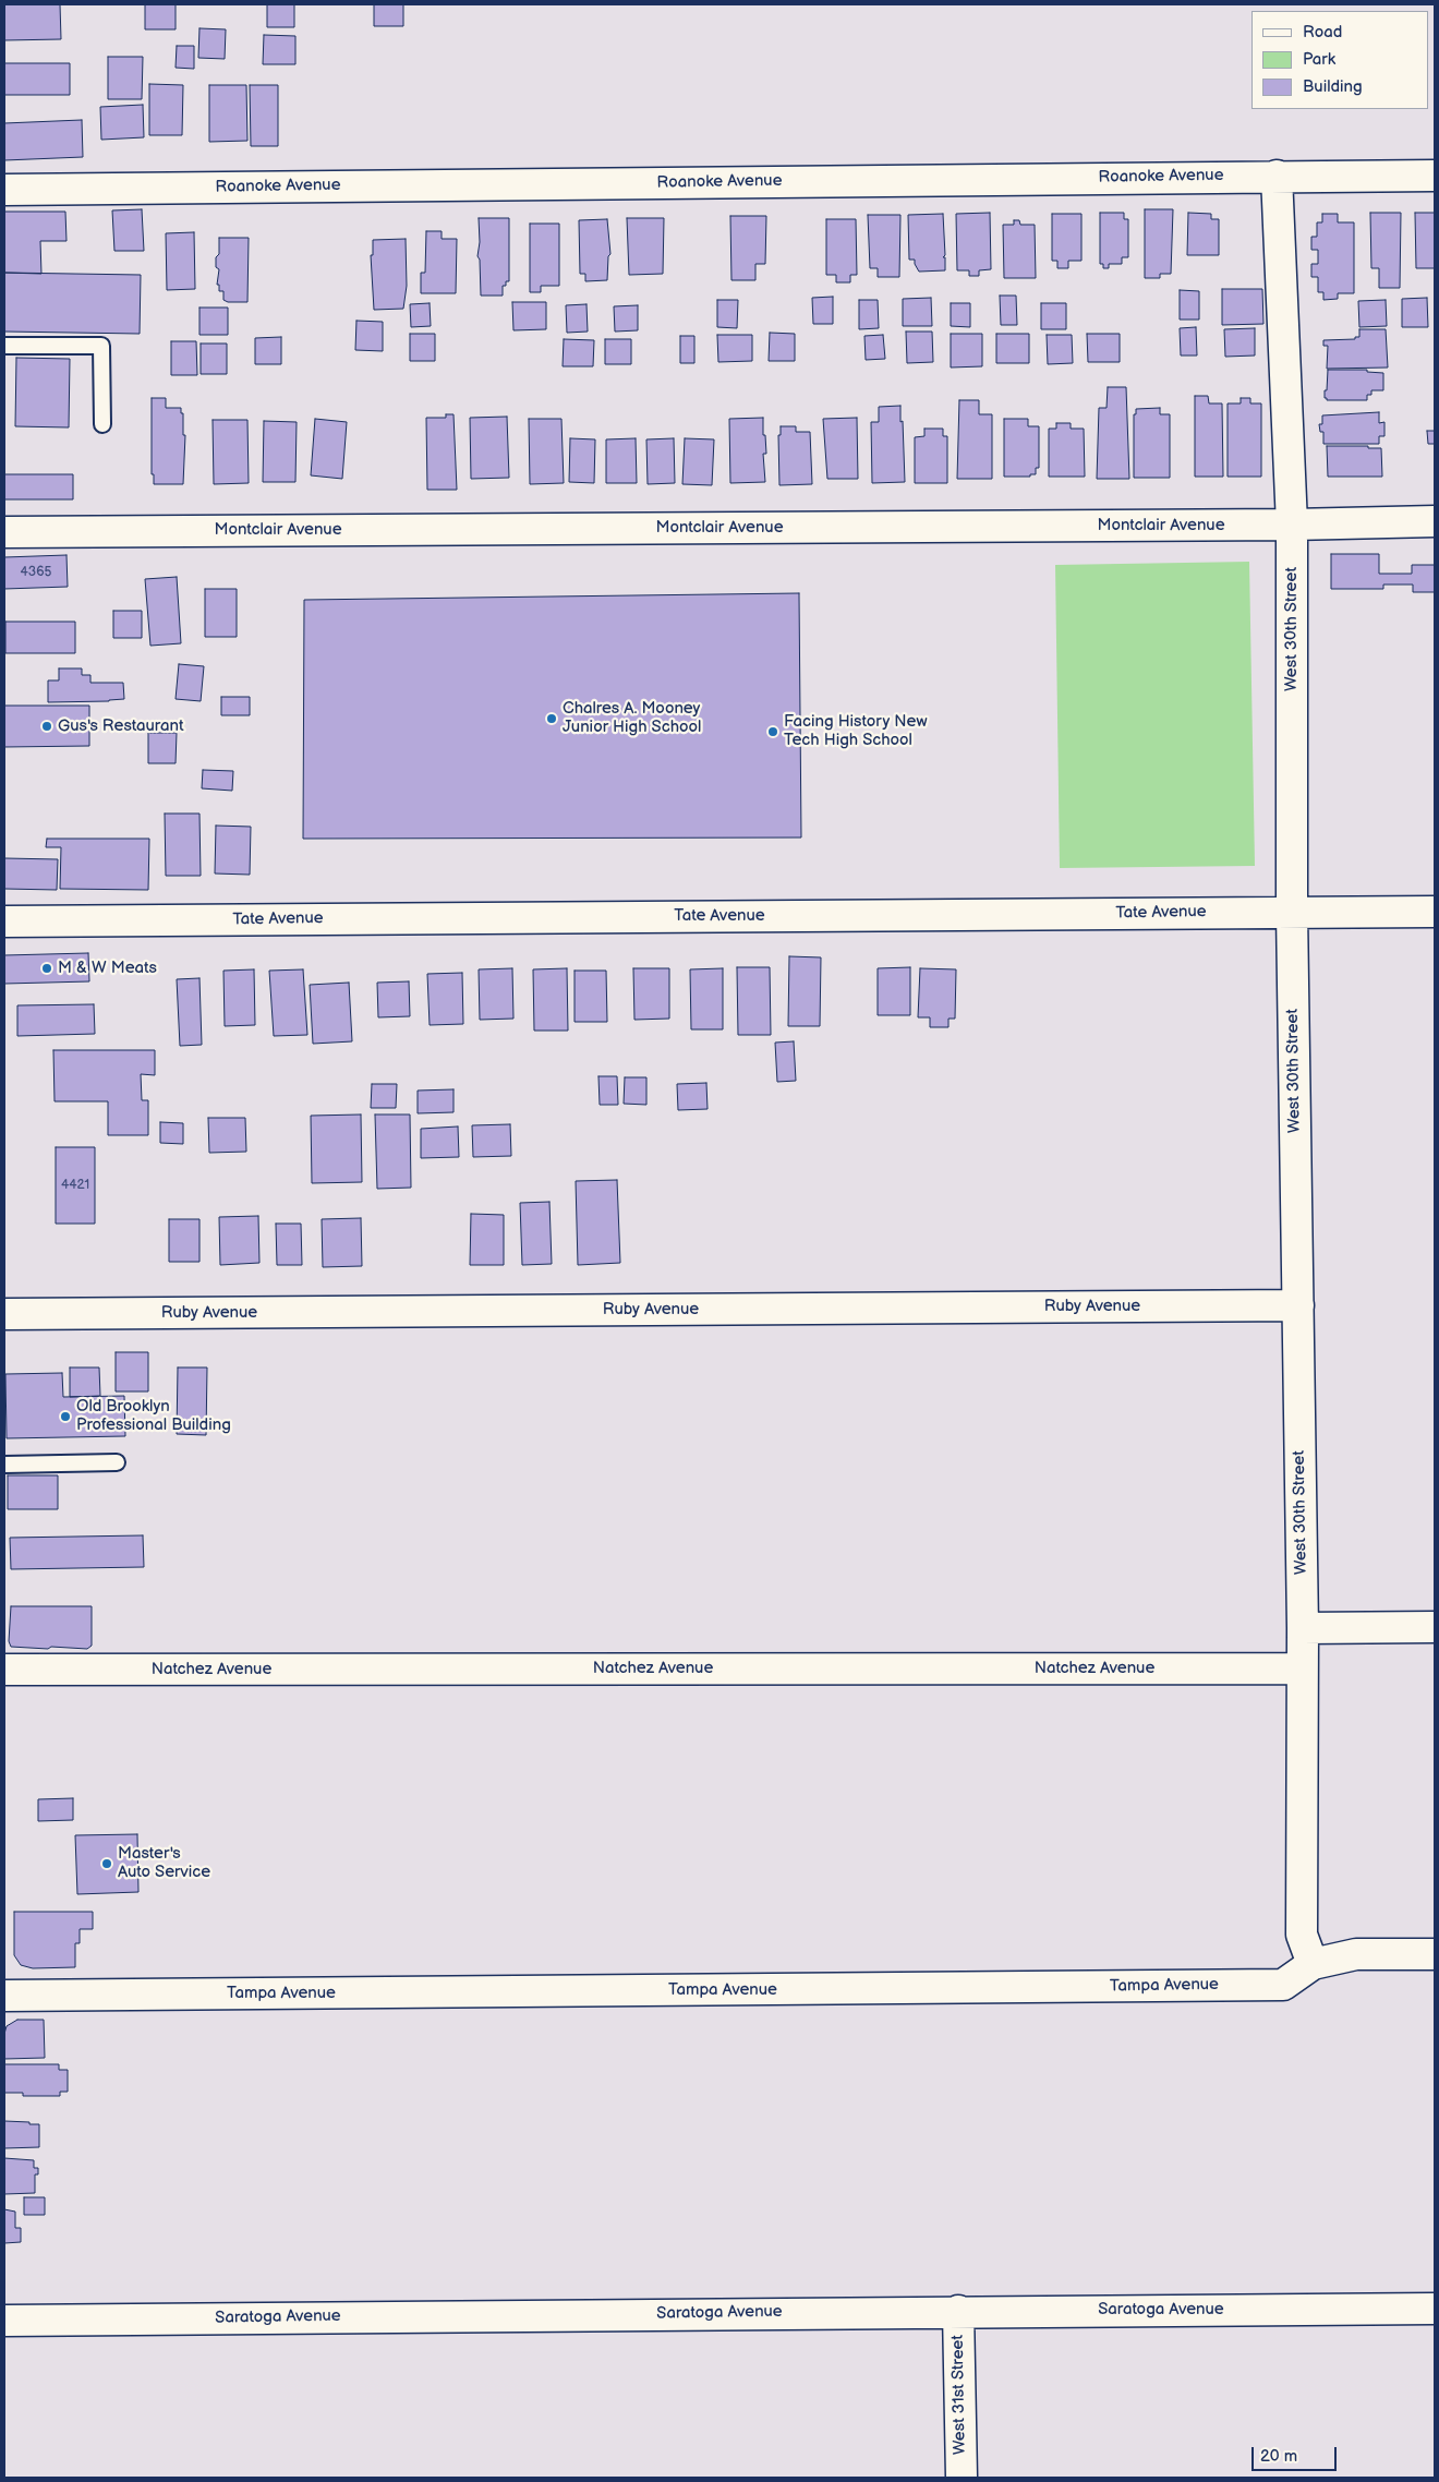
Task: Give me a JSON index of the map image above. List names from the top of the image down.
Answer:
{
  "streets": {
    "street": [
      "Roanoke Avenue",
      "Montclair Avenue",
      "West 30th Street",
      "Tate Avenue",
      "Ruby Avenue",
      "Natchez Avenue",
      "Tampa Avenue",
      "Saratoga Avenue",
      "West 31st Street"
    ]
  },
  "crossings": [
    ["Roanoke Avenue", "West 30th Street"],
    ["Montclair Avenue", "West 30th Street"],
    ["West 30th Street", "Tate Avenue"],
    ["West 30th Street", "Ruby Avenue"],
    ["West 30th Street", "Natchez Avenue"],
    ["West 30th Street", "Tampa Avenue"],
    ["Saratoga Avenue", "West 31st Street"]
  ],
  "places": [
    "Chalres A. Mooney Junior High School",
    "Gus's Restaurant",
    "Facing History New Tech High School",
    "M & W Meats",
    "Old Brooklyn Professional Building",
    "Master's Auto Service"
  ],
  "house_numbers": ["4365", "4421"],
  "legend": ["Road", "Park", "Building"],
  "scale_bar": "20 m"
}
